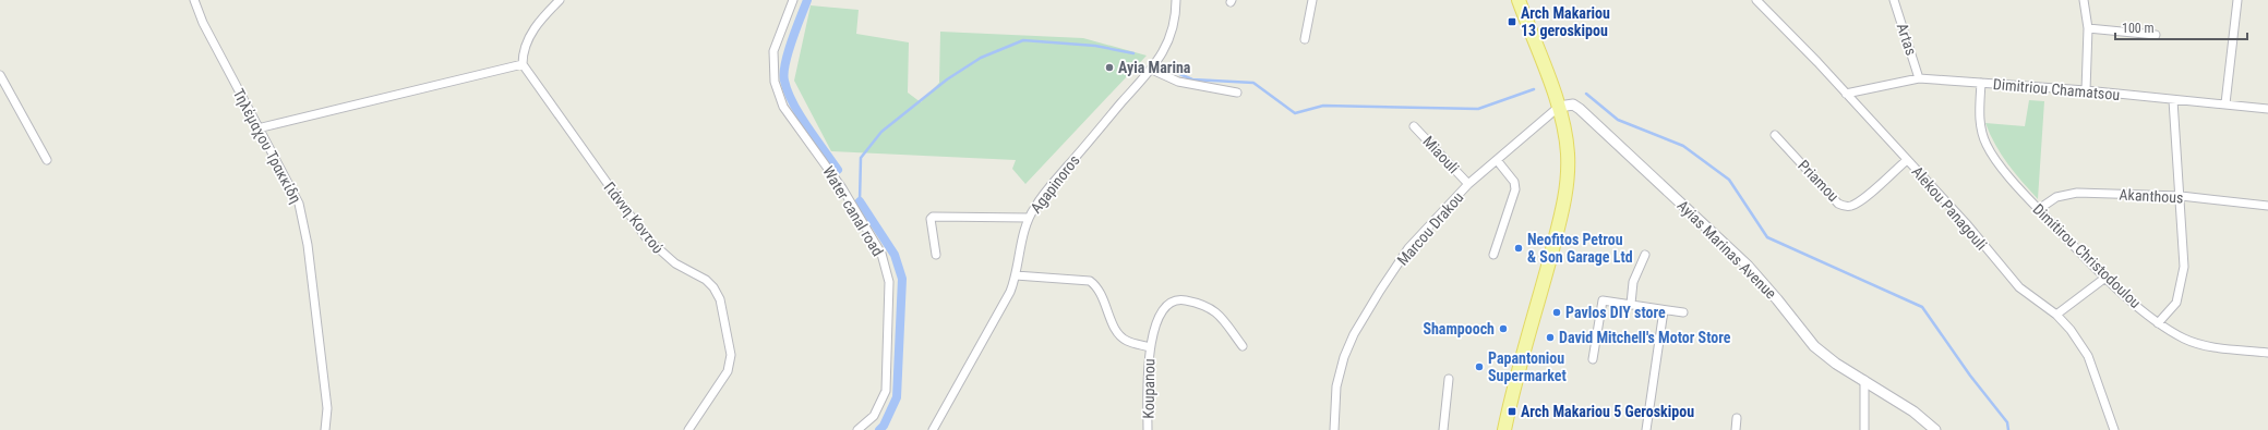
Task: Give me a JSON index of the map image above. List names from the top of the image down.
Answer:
{
  "streets": {
    "street": [
      "Artas",
      "Dimitriou Chamatsou",
      "Τηλέμαχου Τρακκίδη",
      "Miaouli",
      "Priamou",
      "Agapinoros",
      "Akanthous",
      "Alekou Panagouli",
      "Water canal road",
      "Γιάννη Κοντού",
      "Marcou Drakou",
      "Ayias Marinas Avenue",
      "Dimitirou Christodoulou",
      "Koupanou"
    ]
  },
  "crossings": [
    ["Artas", "Dimitriou Chamatsou"],
    ["Dimitriou Chamatsou", "Alekou Panagouli"],
    ["Dimitriou Chamatsou", "Dimitirou Christodoulou"],
    ["Miaouli", "Marcou Drakou"],
    ["Priamou", "Alekou Panagouli"],
    ["Agapinoros", "Koupanou"],
    ["Akanthous", "Dimitirou Christodoulou"],
    ["Marcou Drakou", "Ayias Marinas Avenue"]
  ],
  "places": {
    "transit": ["Arch Makariou 13 geroskipou", "Arch Makariou 5 Geroskipou"],
    "other": [
      "Ayia Marina",
      "Neofitos Petrou & Son Garage Ltd",
      "Pavlos DIY store",
      "Shampooch",
      "David Mitchell's Motor Store",
      "Papantoniou Supermarket"
    ]
  },
  "scale_bar": "100 m"
}
